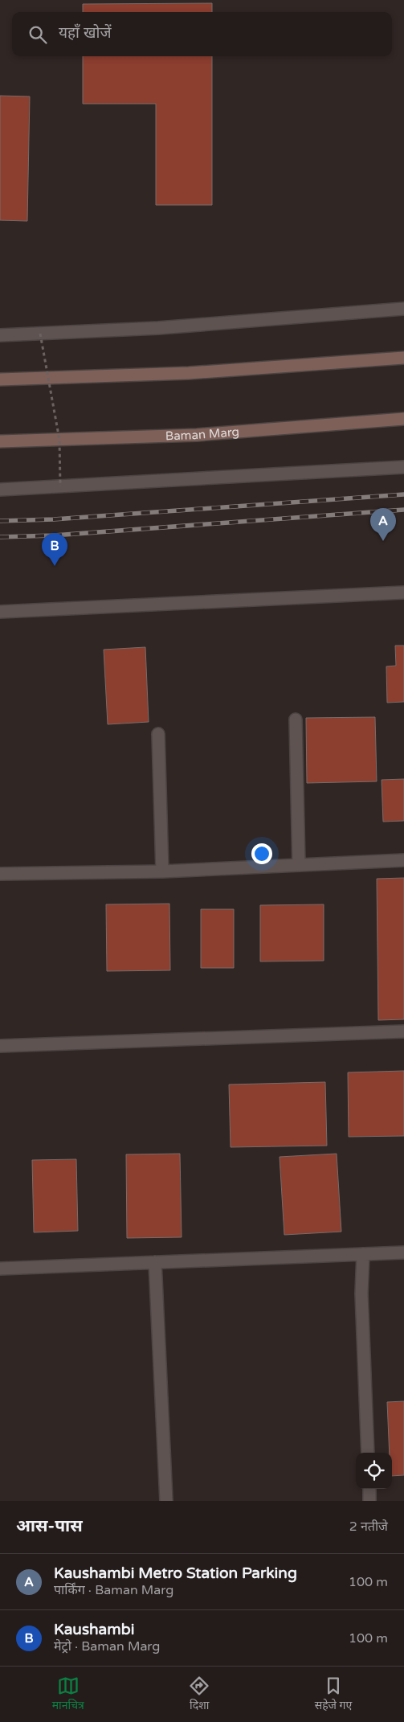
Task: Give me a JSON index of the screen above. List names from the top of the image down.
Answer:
{
  "streets": {
    "main road": ["Baman Marg"]
  },
  "page": {
    "search": "यहाँ खोजें",
    "pins": ["A", "B"],
    "heading": ["आस-पास", "2 नतीजे"],
    "list": [
      {
        "mark": "A",
        "name": "Kaushambi Metro Station Parking",
        "note": "पार्किंग · Baman Marg",
        "value": "100 m"
      },
      {
        "mark": "B",
        "name": "Kaushambi",
        "note": "मेट्रो · Baman Marg",
        "value": "100 m"
      }
    ],
    "nav": ["मानचित्र", "दिशा", "सहेजे गए"]
  }
}
